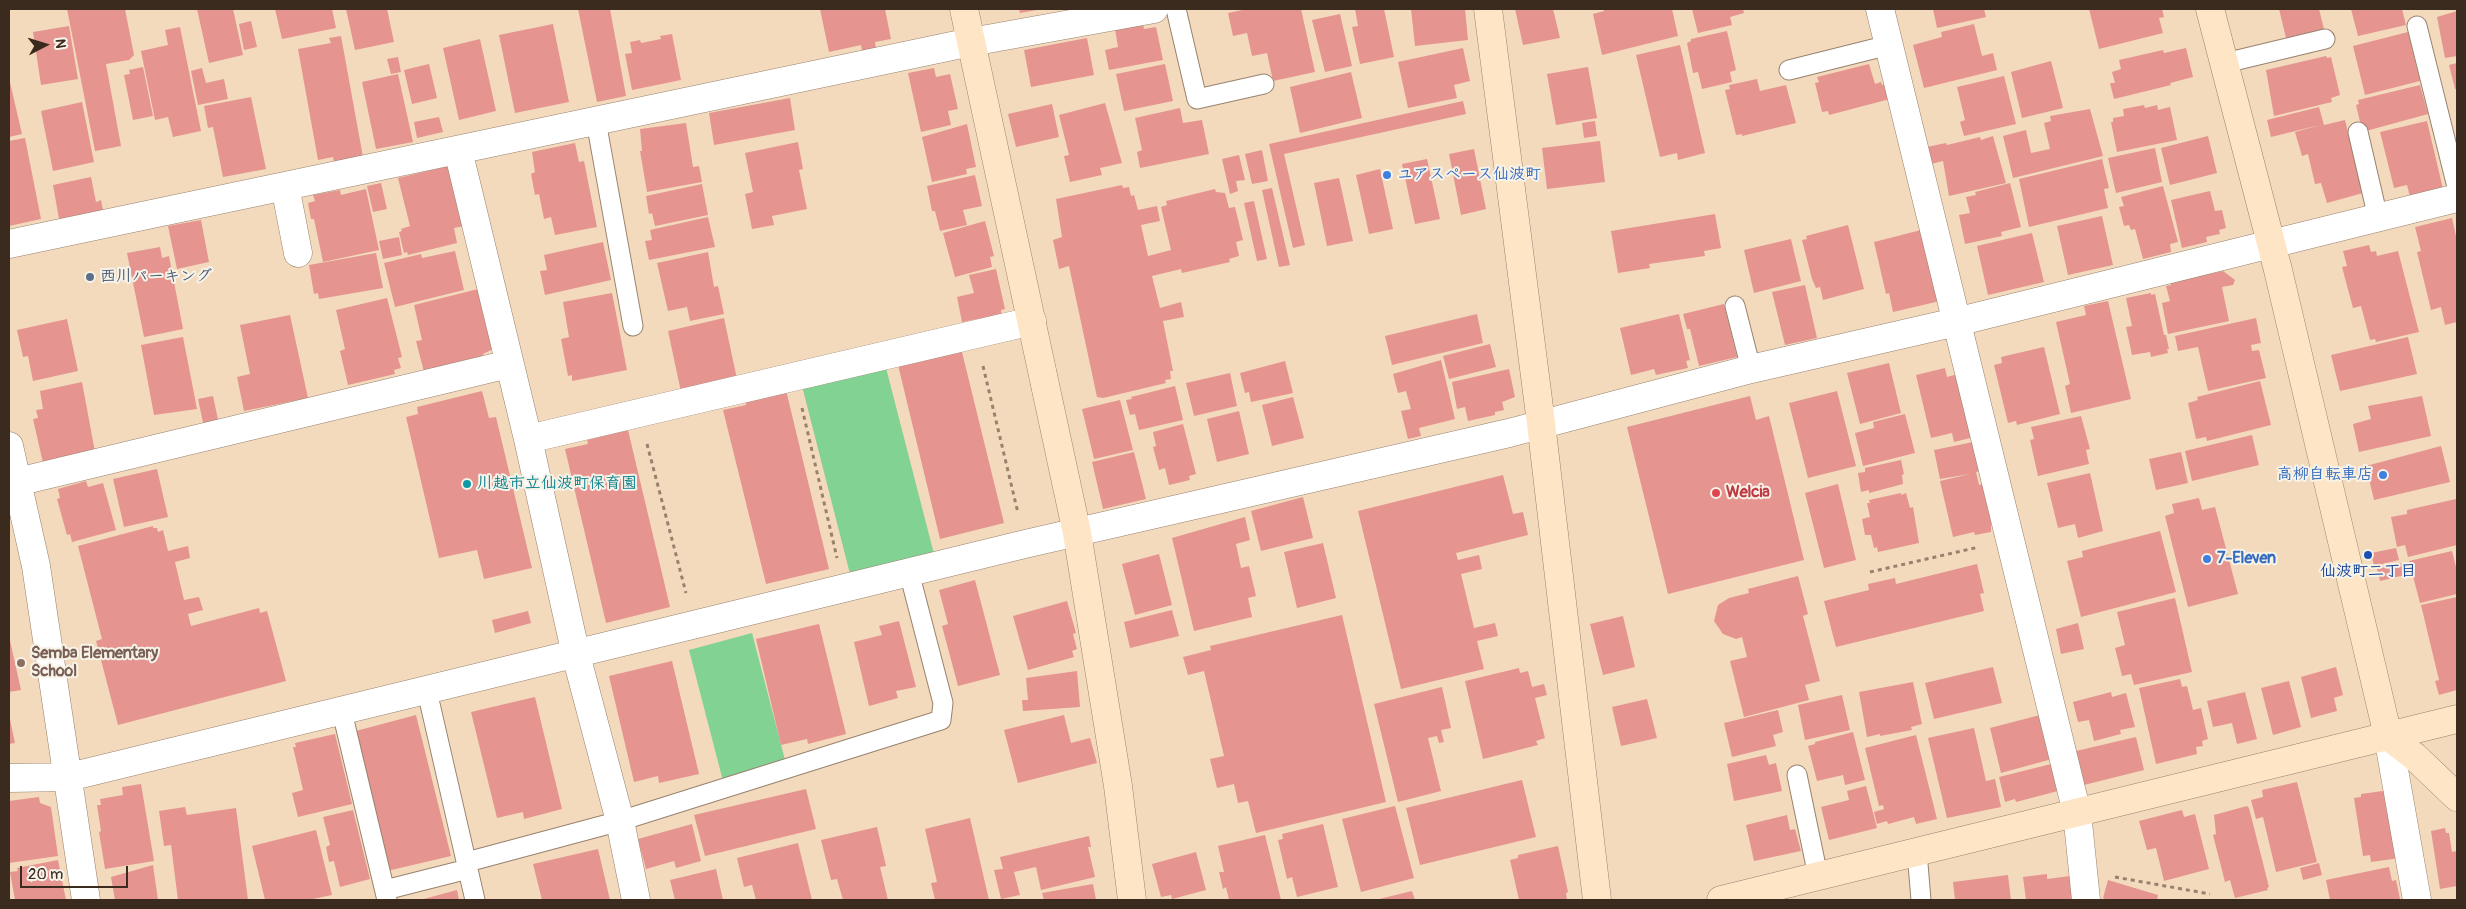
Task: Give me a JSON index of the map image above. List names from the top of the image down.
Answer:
{
  "places": [
    "ユアスペース仙波町",
    "西川パーキング",
    "高柳自転車店",
    "川越市立仙波町保育園",
    "Welcia",
    "仙波町二丁目",
    "7-Eleven",
    "Semba Elementary School"
  ],
  "scale_bar": "20 m",
  "north": "right"
}
